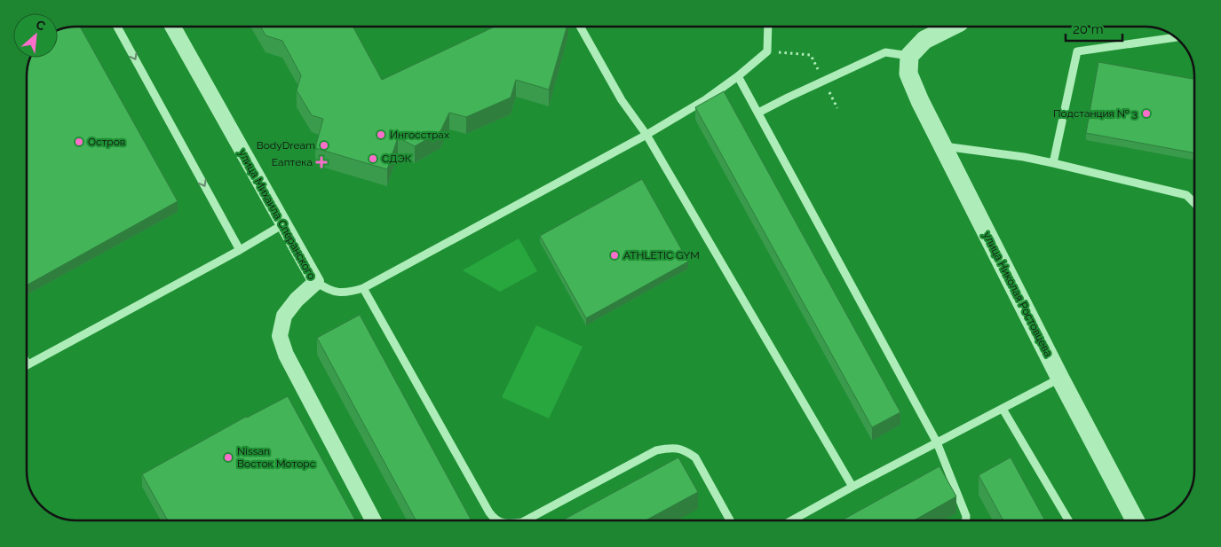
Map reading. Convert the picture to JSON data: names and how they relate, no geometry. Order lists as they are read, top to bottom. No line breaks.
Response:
{"streets":{"street":["улица Михаила Сперанского","улица Николая Ростовцева"]},"places":{"other":["Подстанция № 3","Ингосстрах","Остров","BodyDream","СДЭК","ATHLETIC GYM","Nissan Восток Моторс"],"health":["Еаптека"]},"scale_bar":"20 m","north":"top right"}
